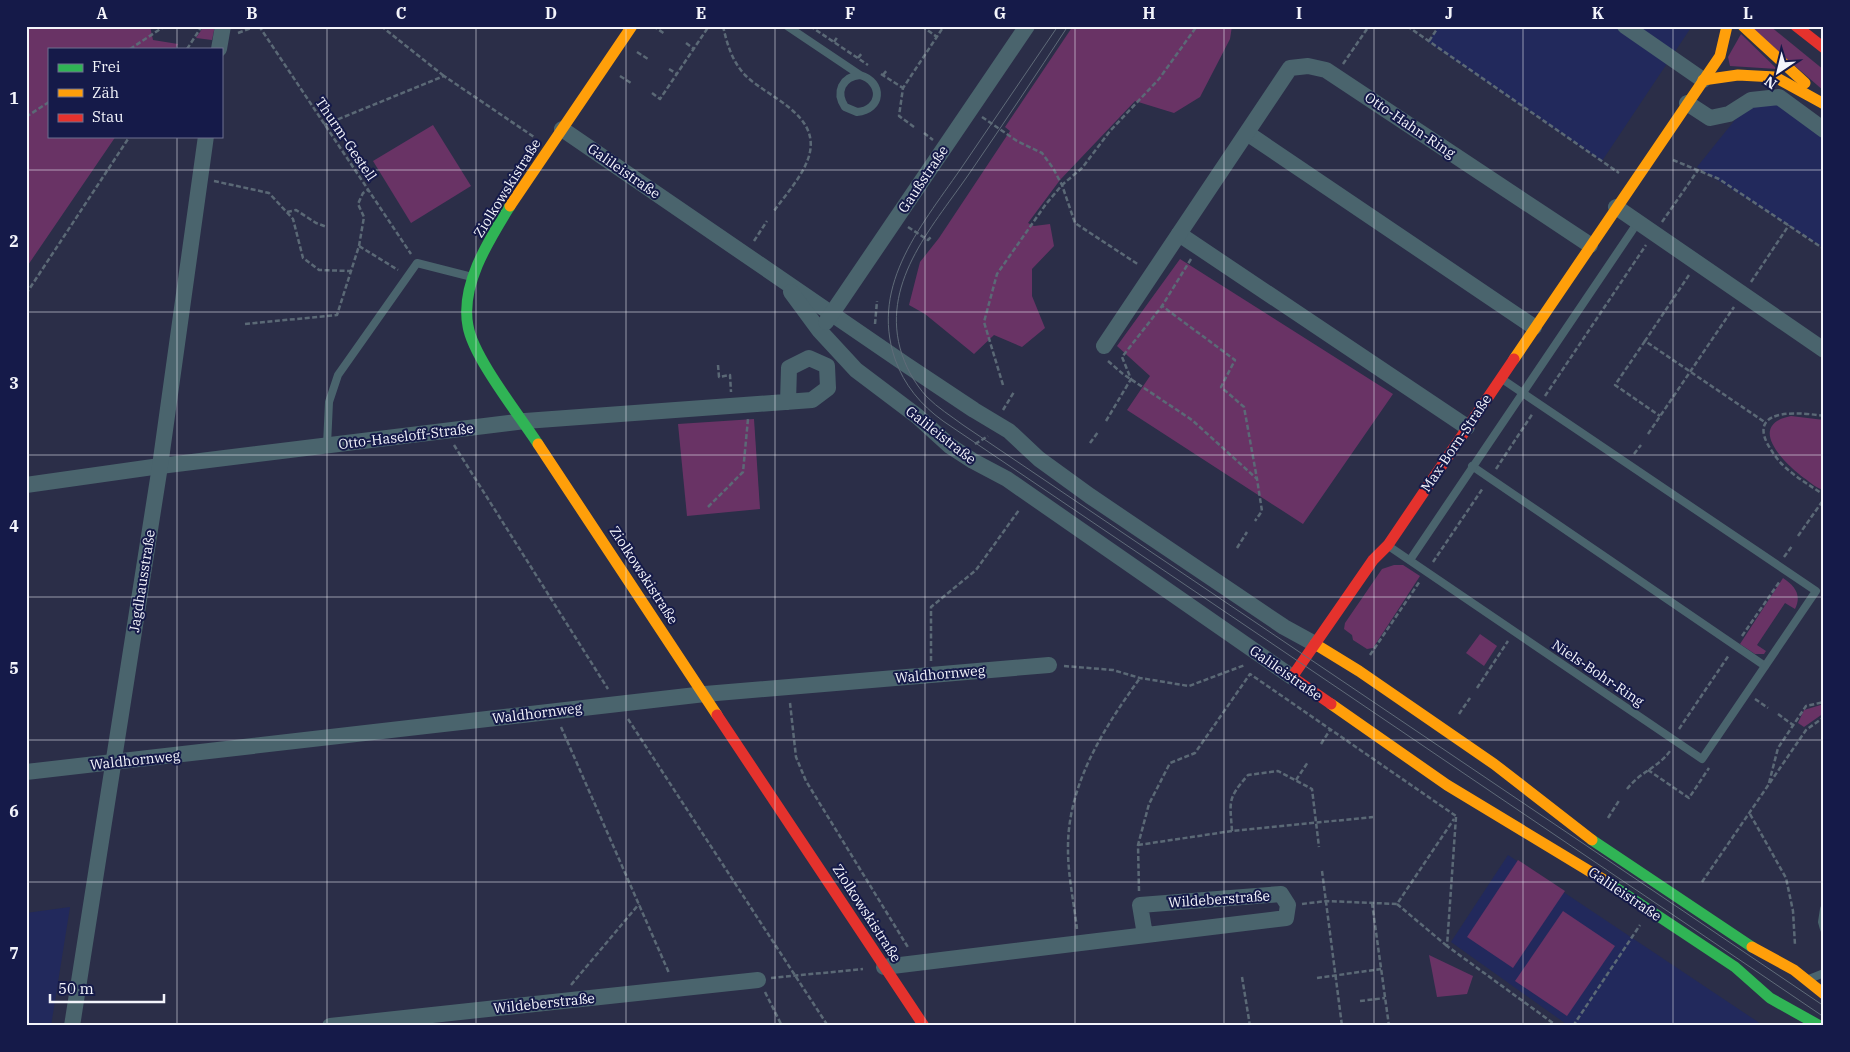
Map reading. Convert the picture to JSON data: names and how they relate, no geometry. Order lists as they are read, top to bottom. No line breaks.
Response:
{"streets":{"main road":["Galileistraße","Ziolkowskistraße","Max-Born-Straße"],"street":["Otto-Hahn-Ring","Gaußstraße","Otto-Haseloff-Straße","Jagdhausstraße","Waldhornweg","Wildeberstraße"],"lane":["Niels-Bohr-Ring"],"path":["Thurm-Gestell"]},"crossings":[["Otto-Hahn-Ring","Max-Born-Straße"],["Galileistraße","Gaußstraße"],["Galileistraße","Ziolkowskistraße"],["Galileistraße","Max-Born-Straße"],["Ziolkowskistraße","Otto-Haseloff-Straße"],["Ziolkowskistraße","Waldhornweg"],["Ziolkowskistraße","Wildeberstraße"],["Otto-Haseloff-Straße","Jagdhausstraße"],["Max-Born-Straße","Niels-Bohr-Ring"],["Jagdhausstraße","Waldhornweg"]],"legend":["Frei","Zäh","Stau"],"scale_bar":"50 m","north":"bottom left","grid":{"columns":["A","B","C","D","E","F","G","H","I","J","K","L"],"rows":["1","2","3","4","5","6","7"]}}
